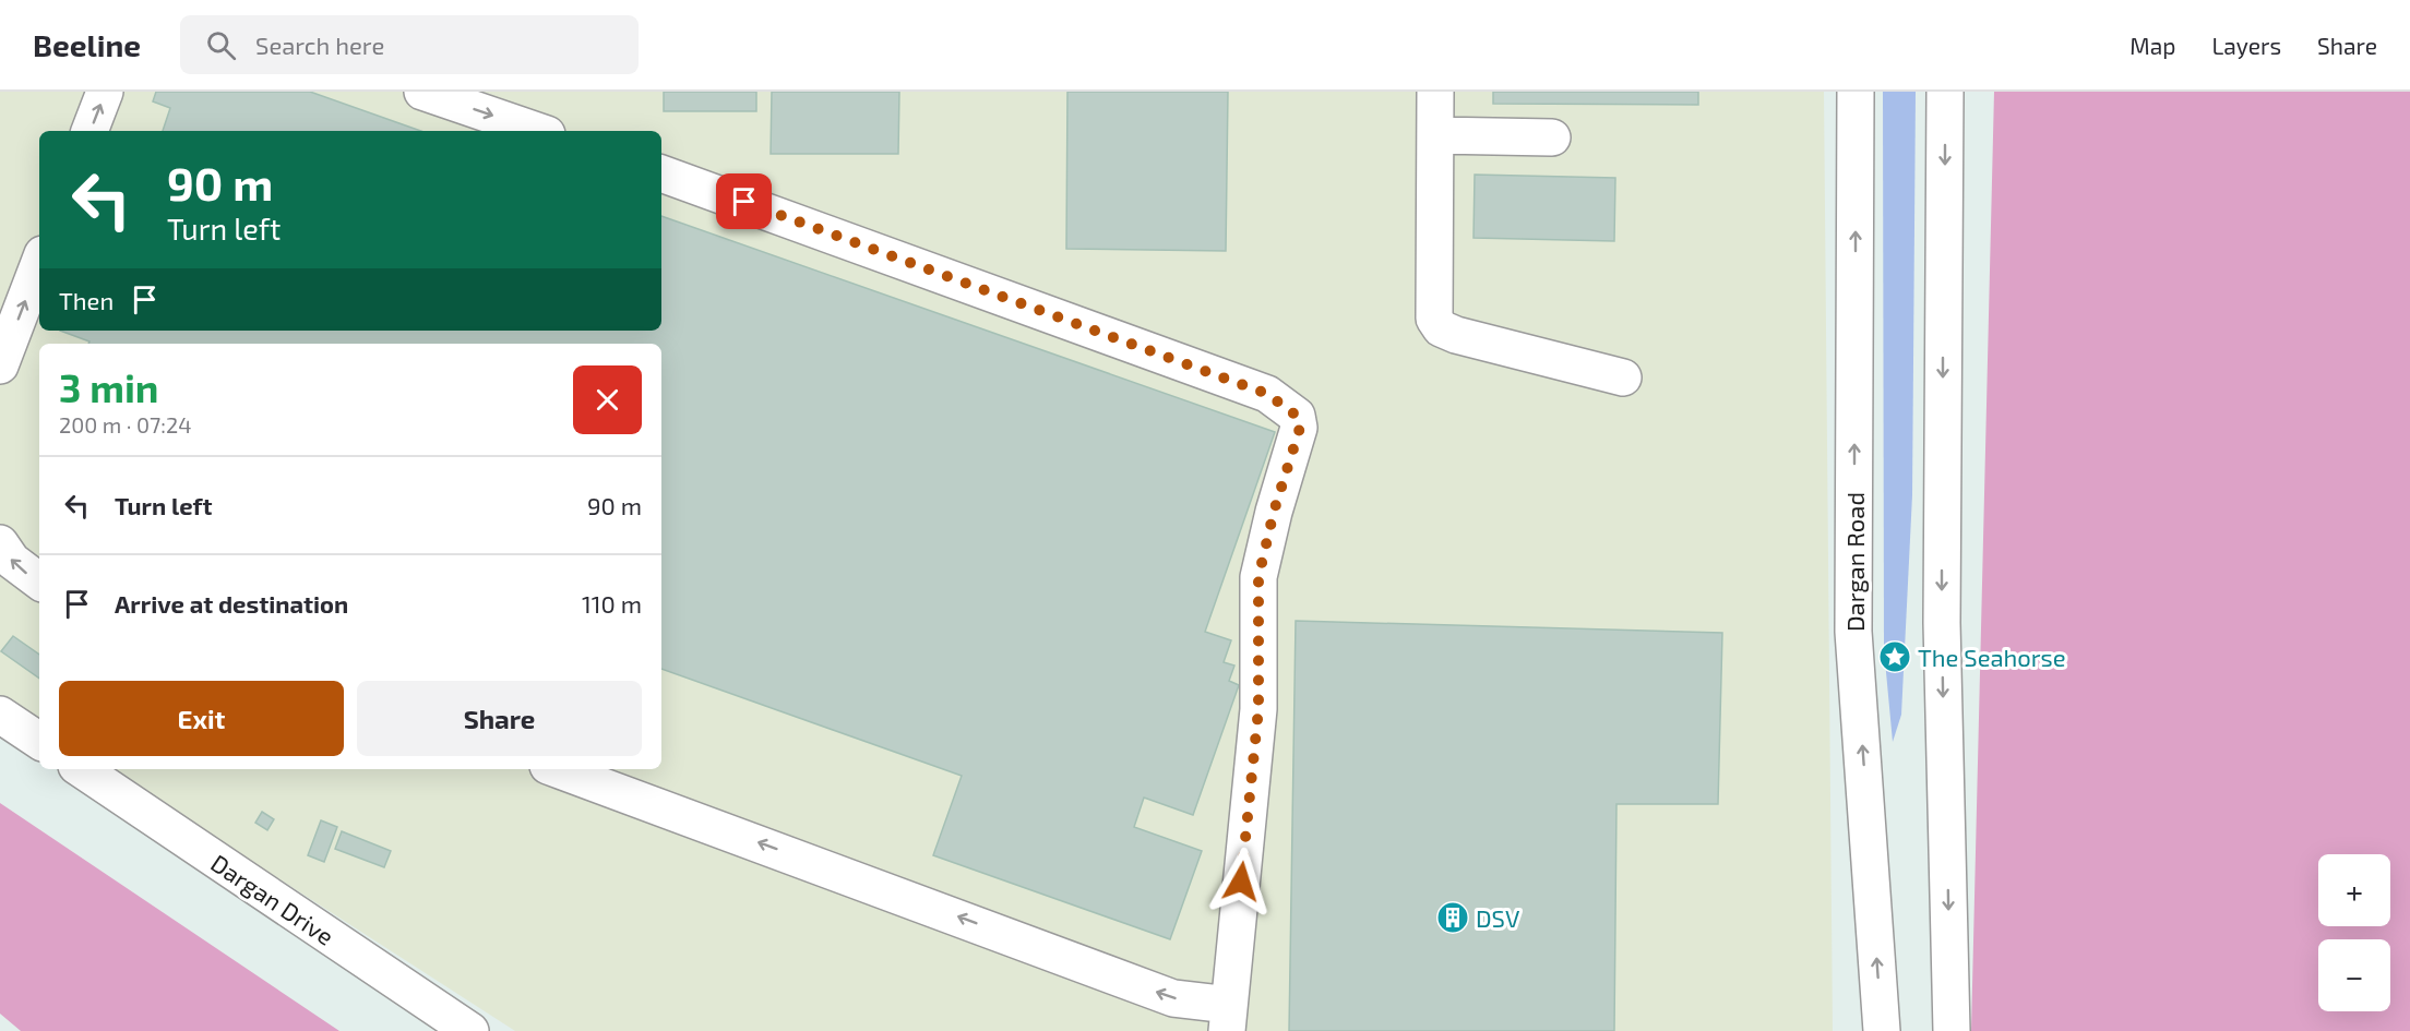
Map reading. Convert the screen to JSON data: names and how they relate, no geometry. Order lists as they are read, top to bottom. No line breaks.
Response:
{"streets":{"street":["Dargan Road","Dargan Drive"]},"places":{"place":["The Seahorse"],"building":["DSV"]},"page":{"header":"Beeline","search":"Search here","nav":["Map","Layers","Share"],"turn":["90 m","Turn left"],"then":"Then","heading":["3 min","200 m · 07:24"],"list":[{"name":"Turn left","value":"90 m"},{"name":"Arrive at destination","value":"110 m"}],"buttons":["Exit","Share"],"map_buttons":["+","−"]}}
